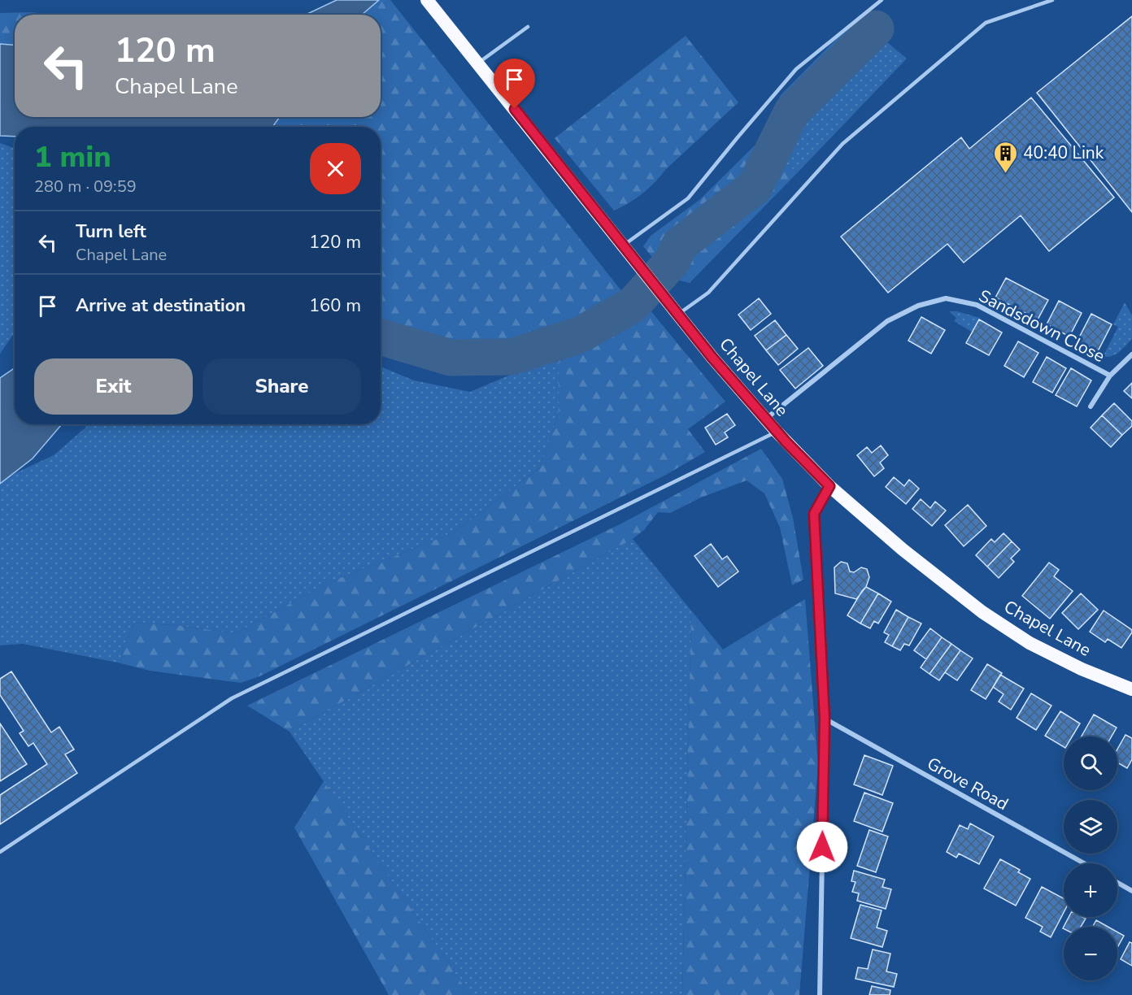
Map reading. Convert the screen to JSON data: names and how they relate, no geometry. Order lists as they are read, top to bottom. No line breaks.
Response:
{"streets":{"highway":["Chapel Lane"],"street":["Sandsdown Close","Grove Road"]},"crossings":[["Sandsdown Close","Chapel Lane"]],"places":{"building":["40:40 Link"]},"page":{"turn":["120 m","Chapel Lane"],"heading":["1 min","280 m · 09:59"],"list":[{"name":"Turn left","note":"Chapel Lane","value":"120 m"},{"name":"Arrive at destination","value":"160 m"}],"buttons":["Exit","Share"],"map_buttons":["+","−"]}}
